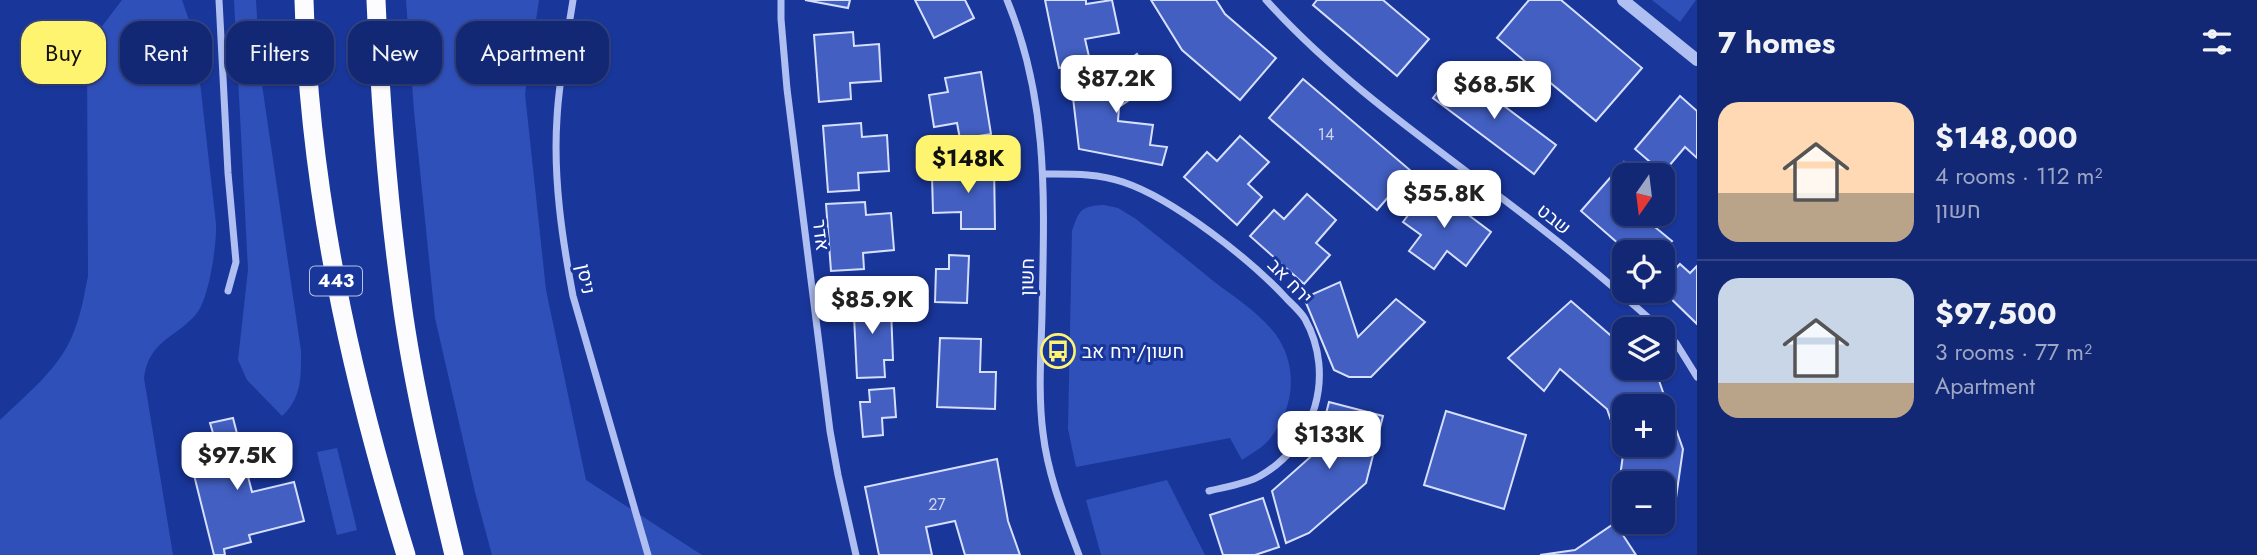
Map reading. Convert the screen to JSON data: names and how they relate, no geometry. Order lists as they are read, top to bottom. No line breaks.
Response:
{"streets":{"highway":["443"],"street":["שבט","אדר","חשון","ניסן","ירח אב"]},"crossings":[["חשון","ירח אב"]],"places":{"bus stop":["חשון/ירח אב"]},"house_numbers":["14","27"],"north":"bottom","page":{"heading":"7 homes","chip":["Buy","Rent","Filters","New","Apartment"],"price":["$87.2K","$68.5K","$148K","$55.8K","$85.9K","$133K","$97.5K"],"list":[{"name":"$148,000","note":"4 rooms · 112 m² · חשון"},{"name":"$97,500","note":"3 rooms · 77 m² · Apartment"}],"map_buttons":["+","−"]}}
